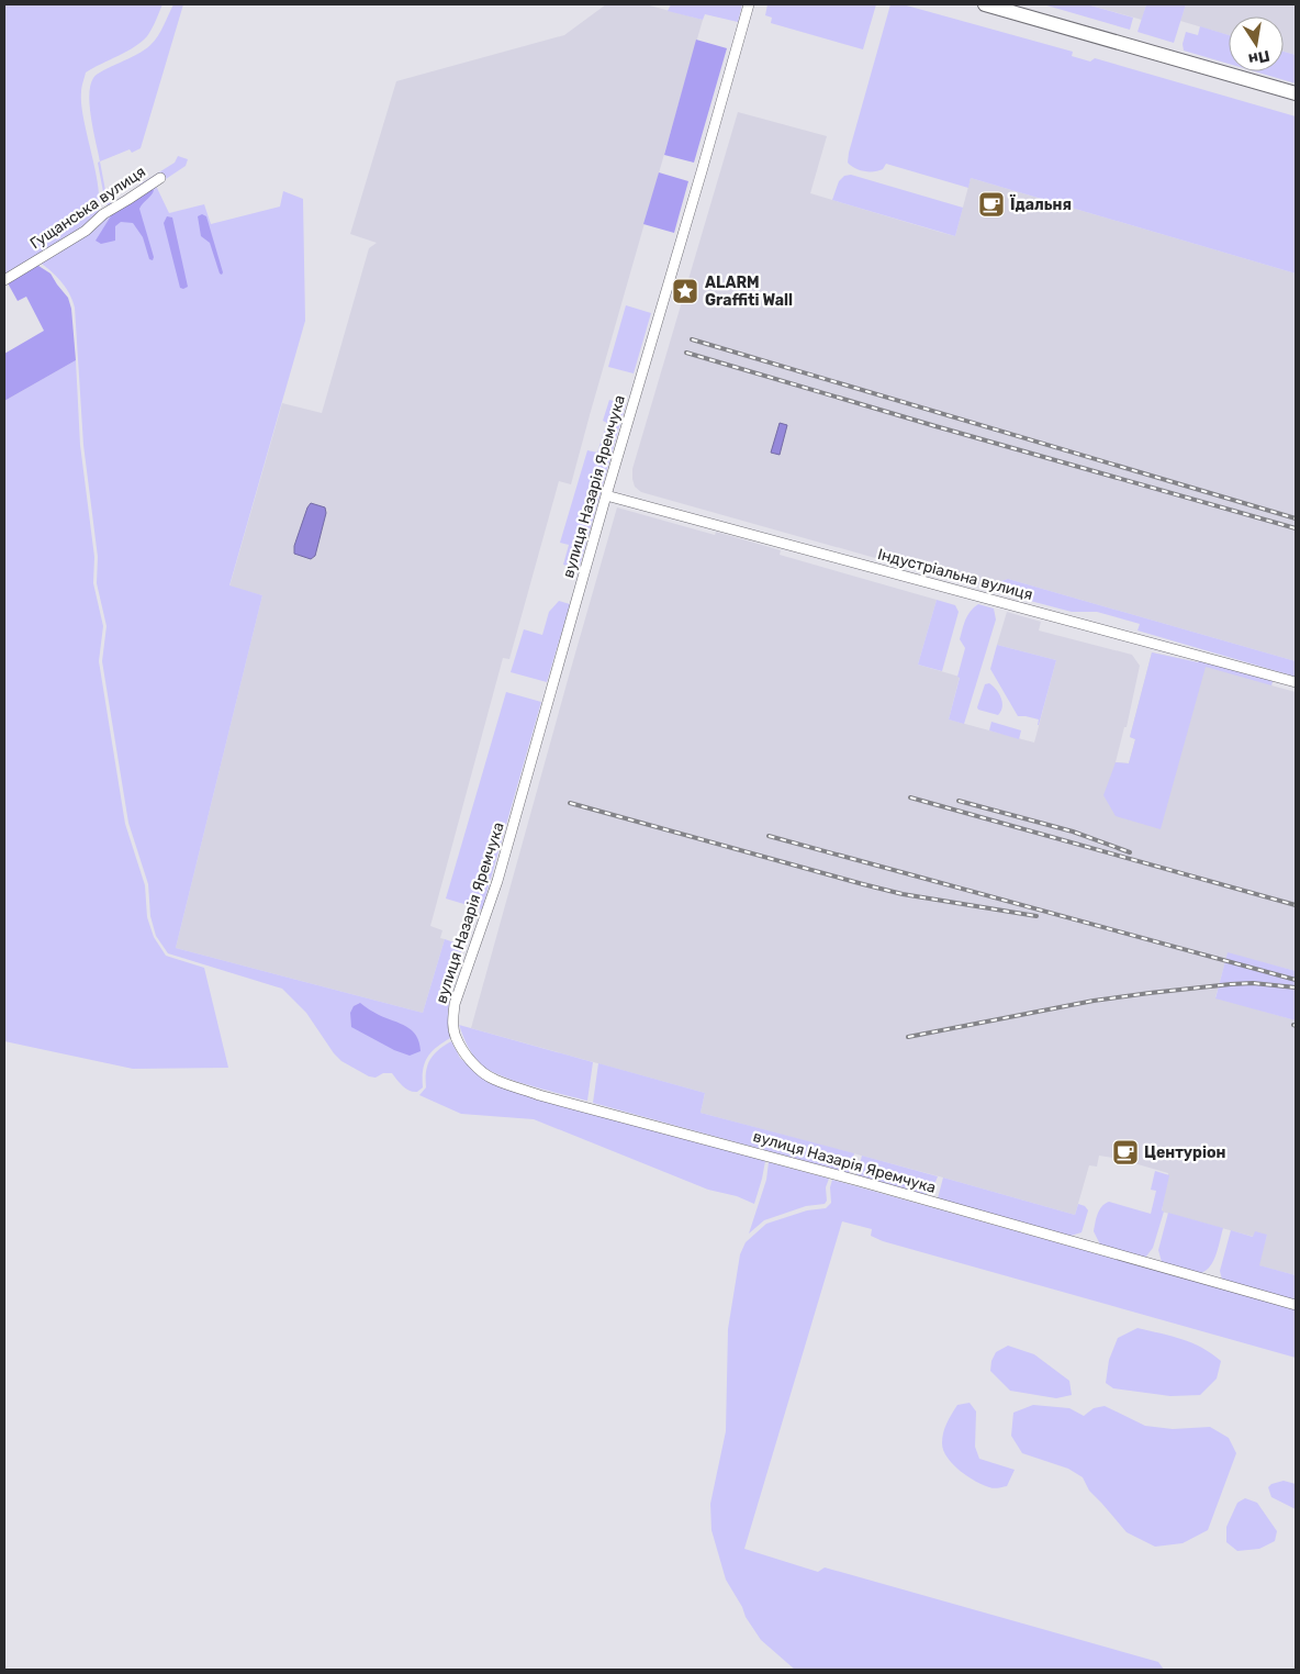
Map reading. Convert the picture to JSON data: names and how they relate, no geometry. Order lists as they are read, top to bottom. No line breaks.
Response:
{"streets":{"street":["Гущанська вулиця","вулиця Назарія Яремчука","Індустріальна вулиця"]},"crossings":[["вулиця Назарія Яремчука","Індустріальна вулиця"]],"places":{"cafe":["Їдальня","Центуріон"],"place":["ALARM Graffiti Wall"]},"north":"bottom"}
